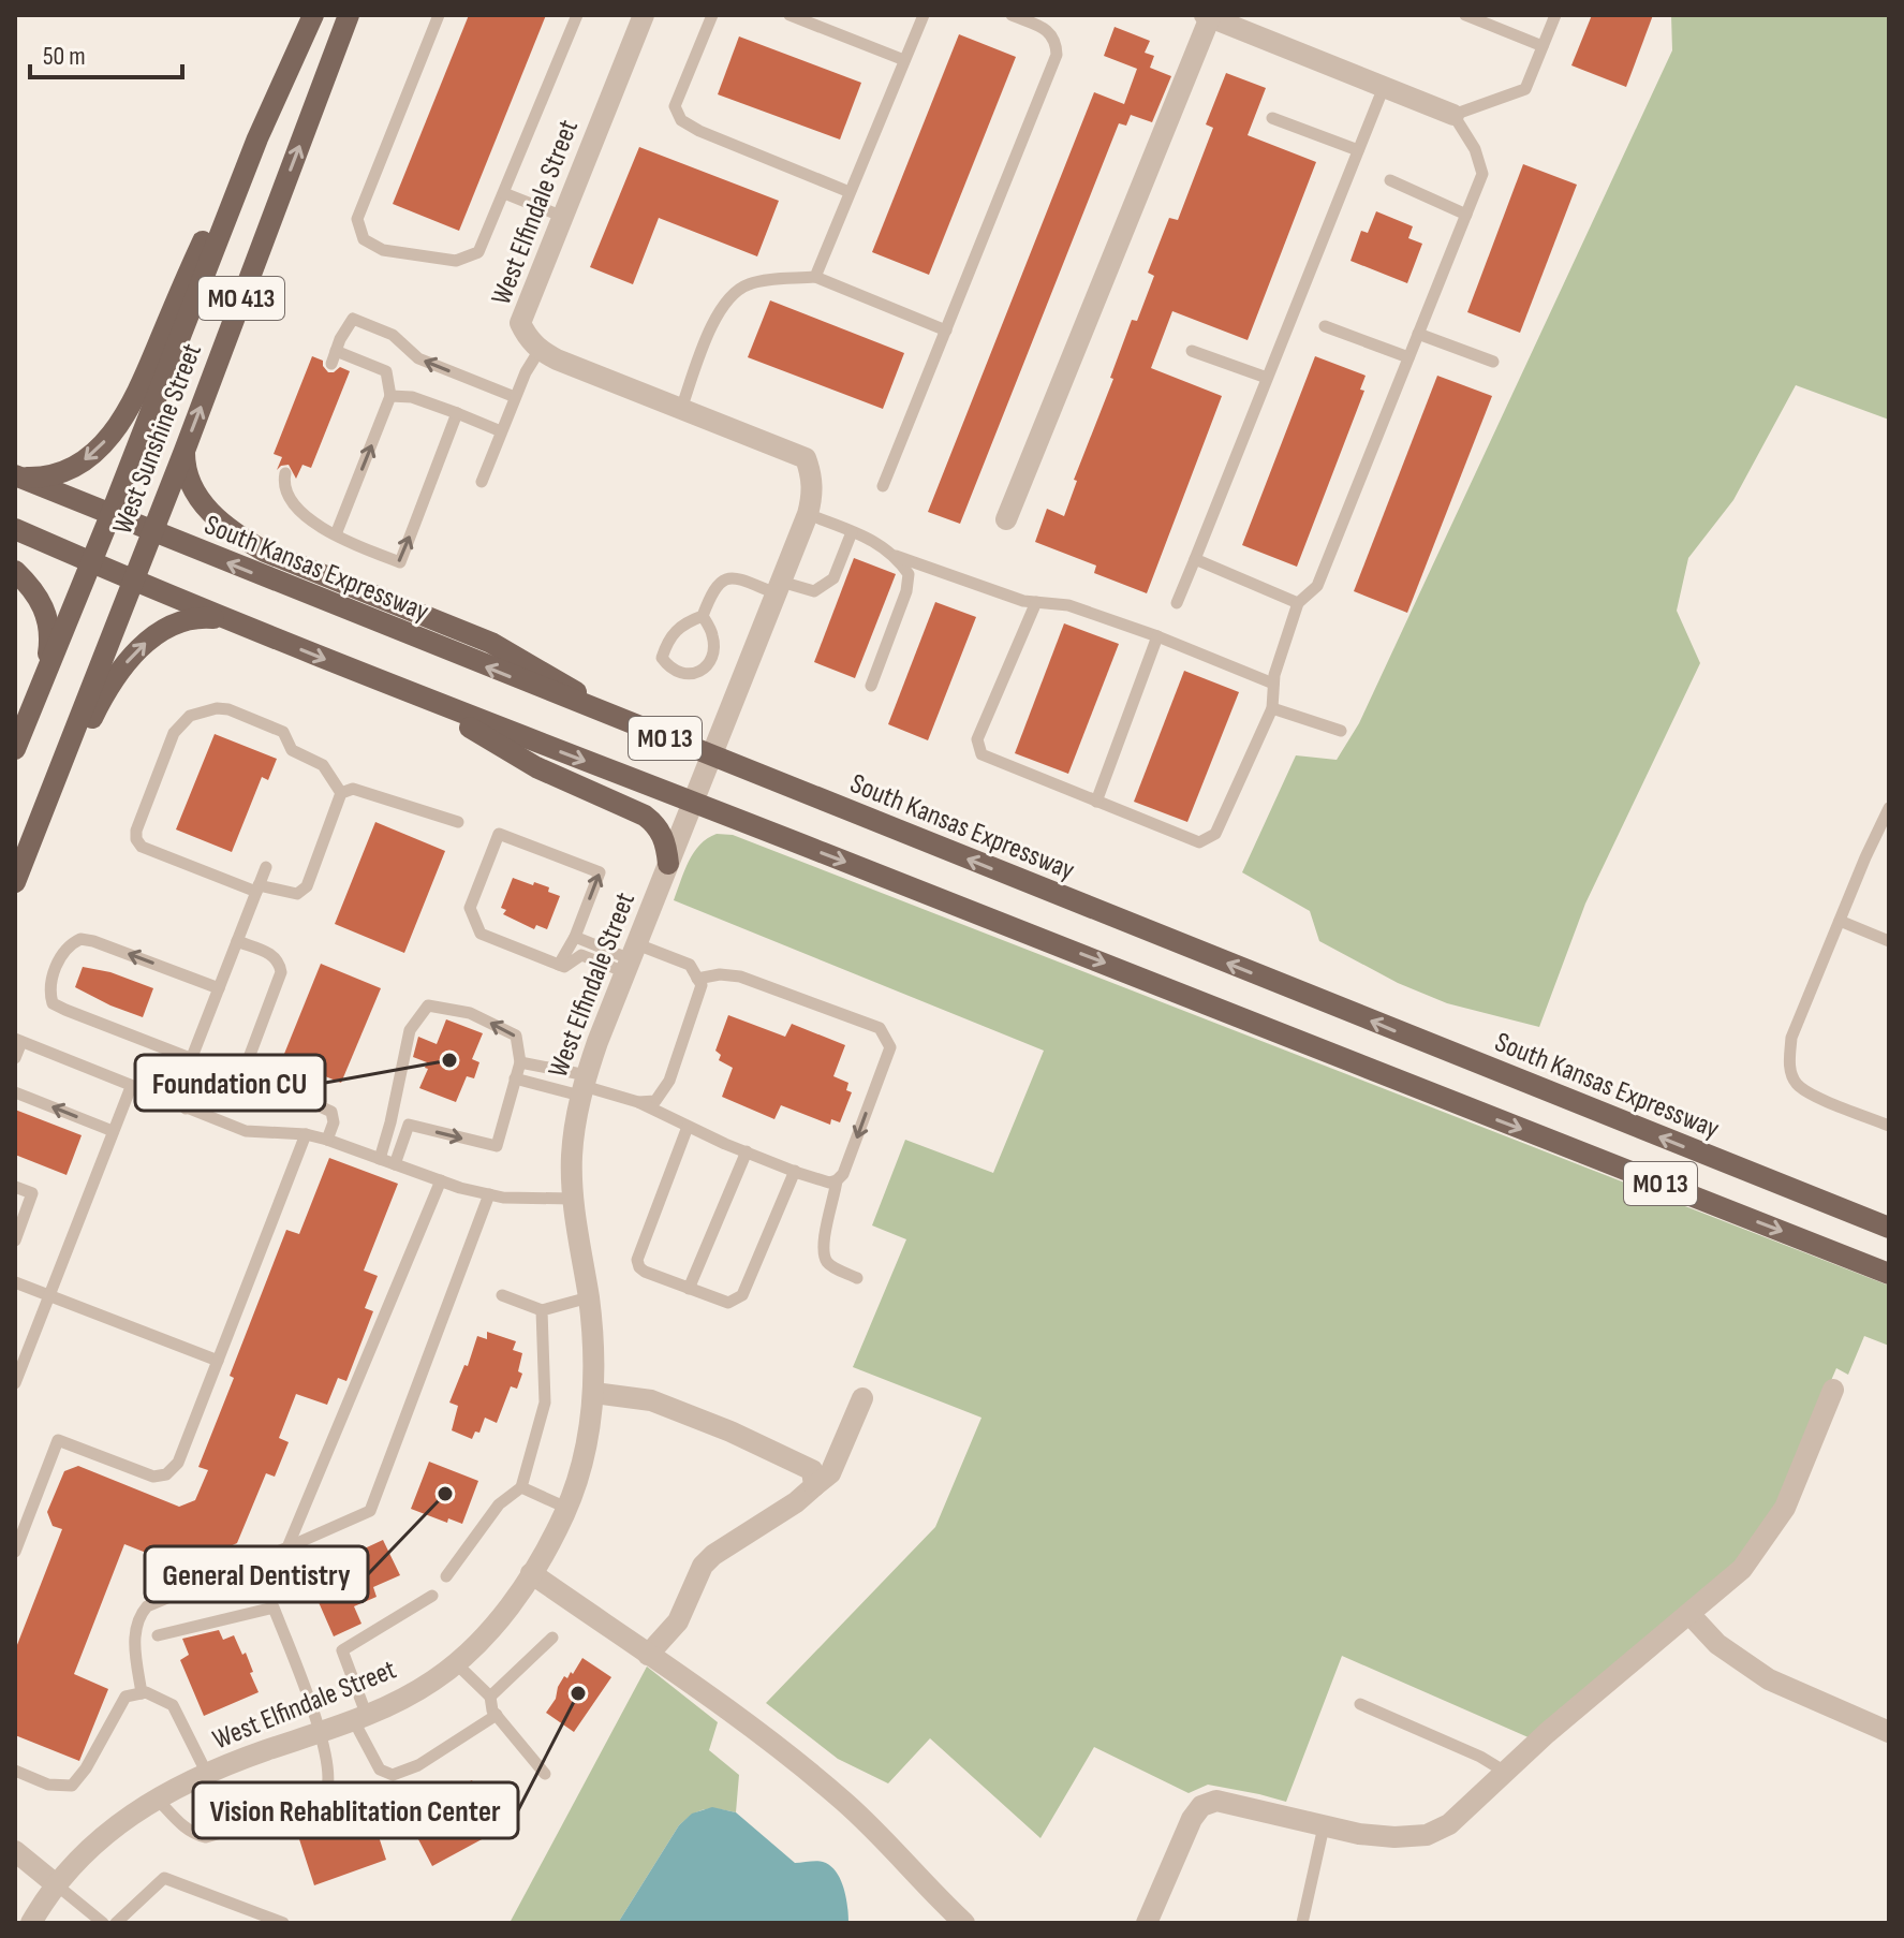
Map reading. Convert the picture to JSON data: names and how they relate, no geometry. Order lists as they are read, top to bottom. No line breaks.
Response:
{"streets":{"main road":["MO 413","West Sunshine Street","South Kansas Expressway","MO 13"],"street":["West Elfindale Street"]},"crossings":[["West Elfindale Street","South Kansas Expressway"],["West Elfindale Street","MO 13"],["West Sunshine Street","South Kansas Expressway"],["West Sunshine Street","MO 13"]],"places":["Foundation CU","General Dentistry","Vision Rehablitation Center"],"scale_bar":"50 m"}
